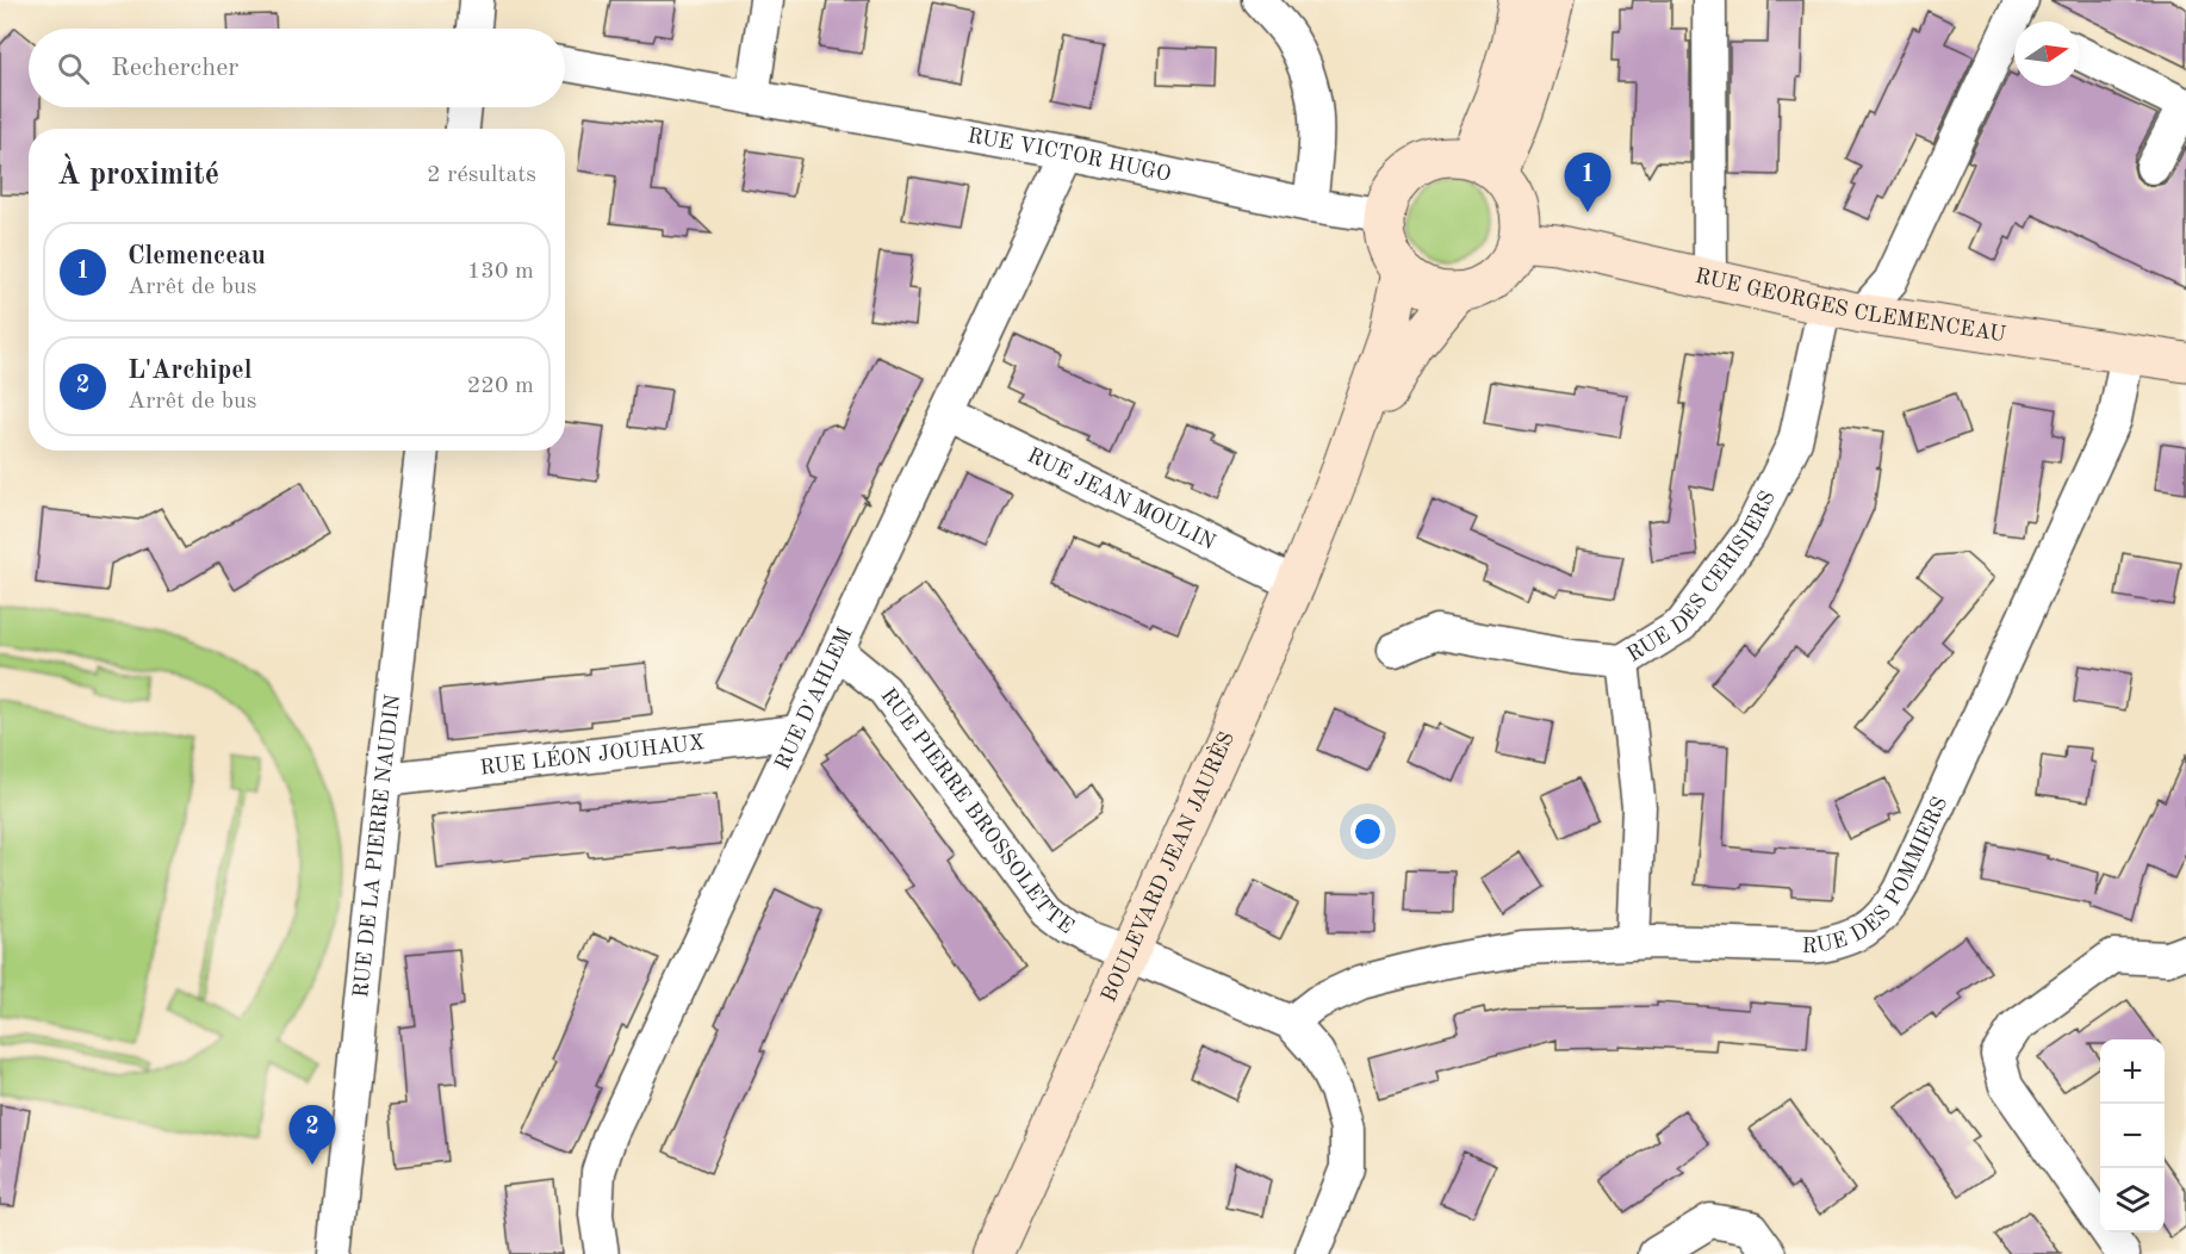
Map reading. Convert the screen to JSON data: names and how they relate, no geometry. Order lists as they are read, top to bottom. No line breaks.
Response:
{"streets":{"street":["RUE VICTOR HUGO","RUE GEORGES CLEMENCEAU","RUE JEAN MOULIN","RUE DES CERISIERS","RUE D'AHLEM","RUE LÉON JOUHAUX","RUE PIERRE BROSSOLETTE","RUE DE LA PIERRE NAUDIN","BOULEVARD JEAN JAURÈS","RUE DES POMMIERS"]},"crossings":[["RUE VICTOR HUGO","RUE GEORGES CLEMENCEAU"],["RUE VICTOR HUGO","RUE D'AHLEM"],["RUE VICTOR HUGO","BOULEVARD JEAN JAURÈS"],["RUE GEORGES CLEMENCEAU","RUE DES CERISIERS"],["RUE GEORGES CLEMENCEAU","BOULEVARD JEAN JAURÈS"],["RUE GEORGES CLEMENCEAU","RUE DES POMMIERS"],["RUE JEAN MOULIN","RUE D'AHLEM"],["RUE JEAN MOULIN","BOULEVARD JEAN JAURÈS"],["RUE D'AHLEM","RUE LÉON JOUHAUX"],["RUE D'AHLEM","RUE PIERRE BROSSOLETTE"],["RUE LÉON JOUHAUX","RUE DE LA PIERRE NAUDIN"],["RUE PIERRE BROSSOLETTE","BOULEVARD JEAN JAURÈS"],["RUE PIERRE BROSSOLETTE","RUE DES POMMIERS"]],"north":"right","page":{"search":"Rechercher","heading":["À proximité","2 résultats"],"pins":["1","2"],"list":[{"mark":"1","name":"Clemenceau","note":"Arrêt de bus","value":"130 m"},{"mark":"2","name":"L'Archipel","note":"Arrêt de bus","value":"220 m"}],"map_buttons":["+","−"]}}
